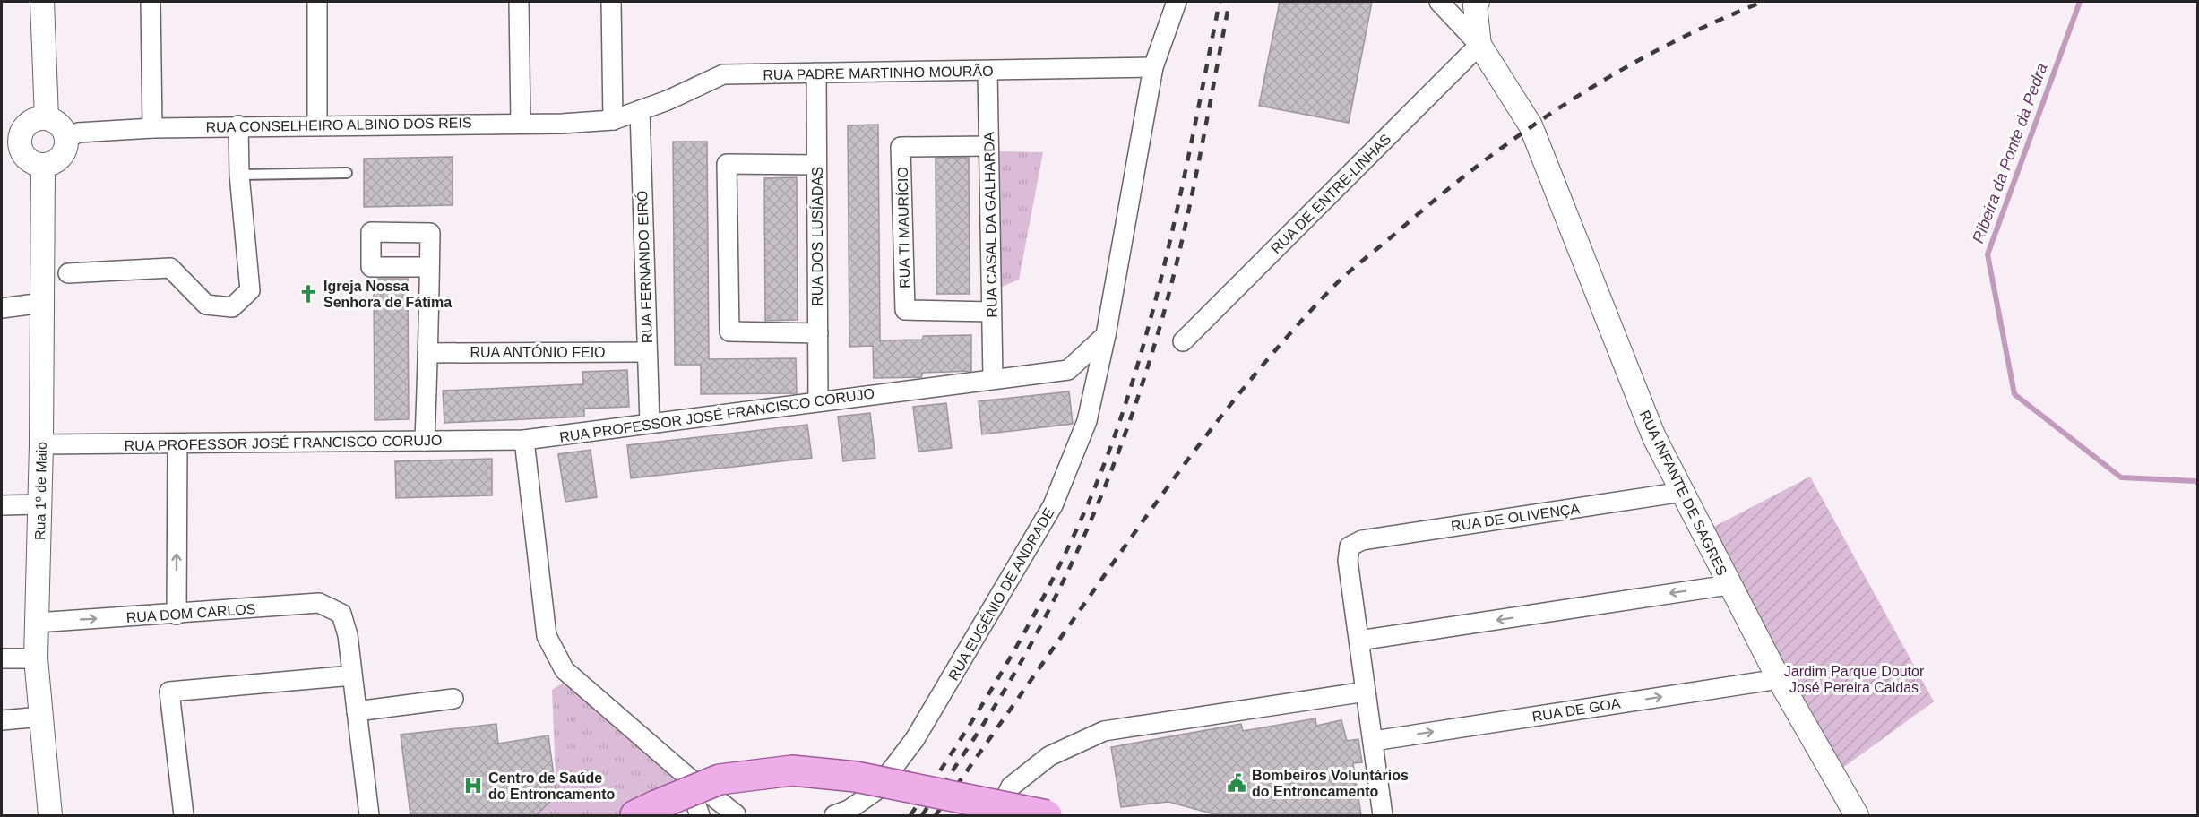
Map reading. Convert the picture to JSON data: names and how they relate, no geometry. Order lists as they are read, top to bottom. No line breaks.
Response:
{"streets":{"street":["RUA PADRE MARTINHO MOURÃO","RUA CONSELHEIRO ALBINO DOS REIS","RUA DE ENTRE-LINHAS","RUA CASAL DA GALHARDA","RUA TI MAURÍCIO","RUA DOS LUSÍADAS","RUA FERNANDO EIRÓ","RUA ANTÓNIO FEIO","RUA PROFESSOR JOSÉ FRANCISCO CORUJO","Rua 1º de Maio","RUA INFANTE DE SAGRES","RUA DE OLIVENÇA","RUA EUGÉNIO DE ANDRADE","RUA DOM CARLOS","RUA DE GOA"]},"crossings":[["RUA PADRE MARTINHO MOURÃO","RUA CONSELHEIRO ALBINO DOS REIS"],["RUA PADRE MARTINHO MOURÃO","RUA CASAL DA GALHARDA"],["RUA PADRE MARTINHO MOURÃO","RUA DOS LUSÍADAS"],["RUA PADRE MARTINHO MOURÃO","RUA FERNANDO EIRÓ"],["RUA CONSELHEIRO ALBINO DOS REIS","Rua 1º de Maio"],["RUA DE ENTRE-LINHAS","RUA INFANTE DE SAGRES"],["RUA CASAL DA GALHARDA","RUA TI MAURÍCIO"],["RUA CASAL DA GALHARDA","RUA PROFESSOR JOSÉ FRANCISCO CORUJO"],["RUA DOS LUSÍADAS","RUA PROFESSOR JOSÉ FRANCISCO CORUJO"],["RUA FERNANDO EIRÓ","RUA ANTÓNIO FEIO"],["RUA FERNANDO EIRÓ","RUA PROFESSOR JOSÉ FRANCISCO CORUJO"],["RUA PROFESSOR JOSÉ FRANCISCO CORUJO","Rua 1º de Maio"],["RUA PROFESSOR JOSÉ FRANCISCO CORUJO","RUA EUGÉNIO DE ANDRADE"],["Rua 1º de Maio","RUA DOM CARLOS"],["RUA INFANTE DE SAGRES","RUA DE OLIVENÇA"],["RUA INFANTE DE SAGRES","RUA DE GOA"]],"one_way":["RUA DOM CARLOS"],"water":["Ribeira da Ponte da Pedra"],"parks":["Jardim Parque Doutor José Pereira Caldas"],"places":{"church":["Igreja Nossa Senhora de Fátima"],"public building":["Bombeiros Voluntários do Entroncamento"],"hospital":["Centro de Saúde do Entroncamento"]}}
